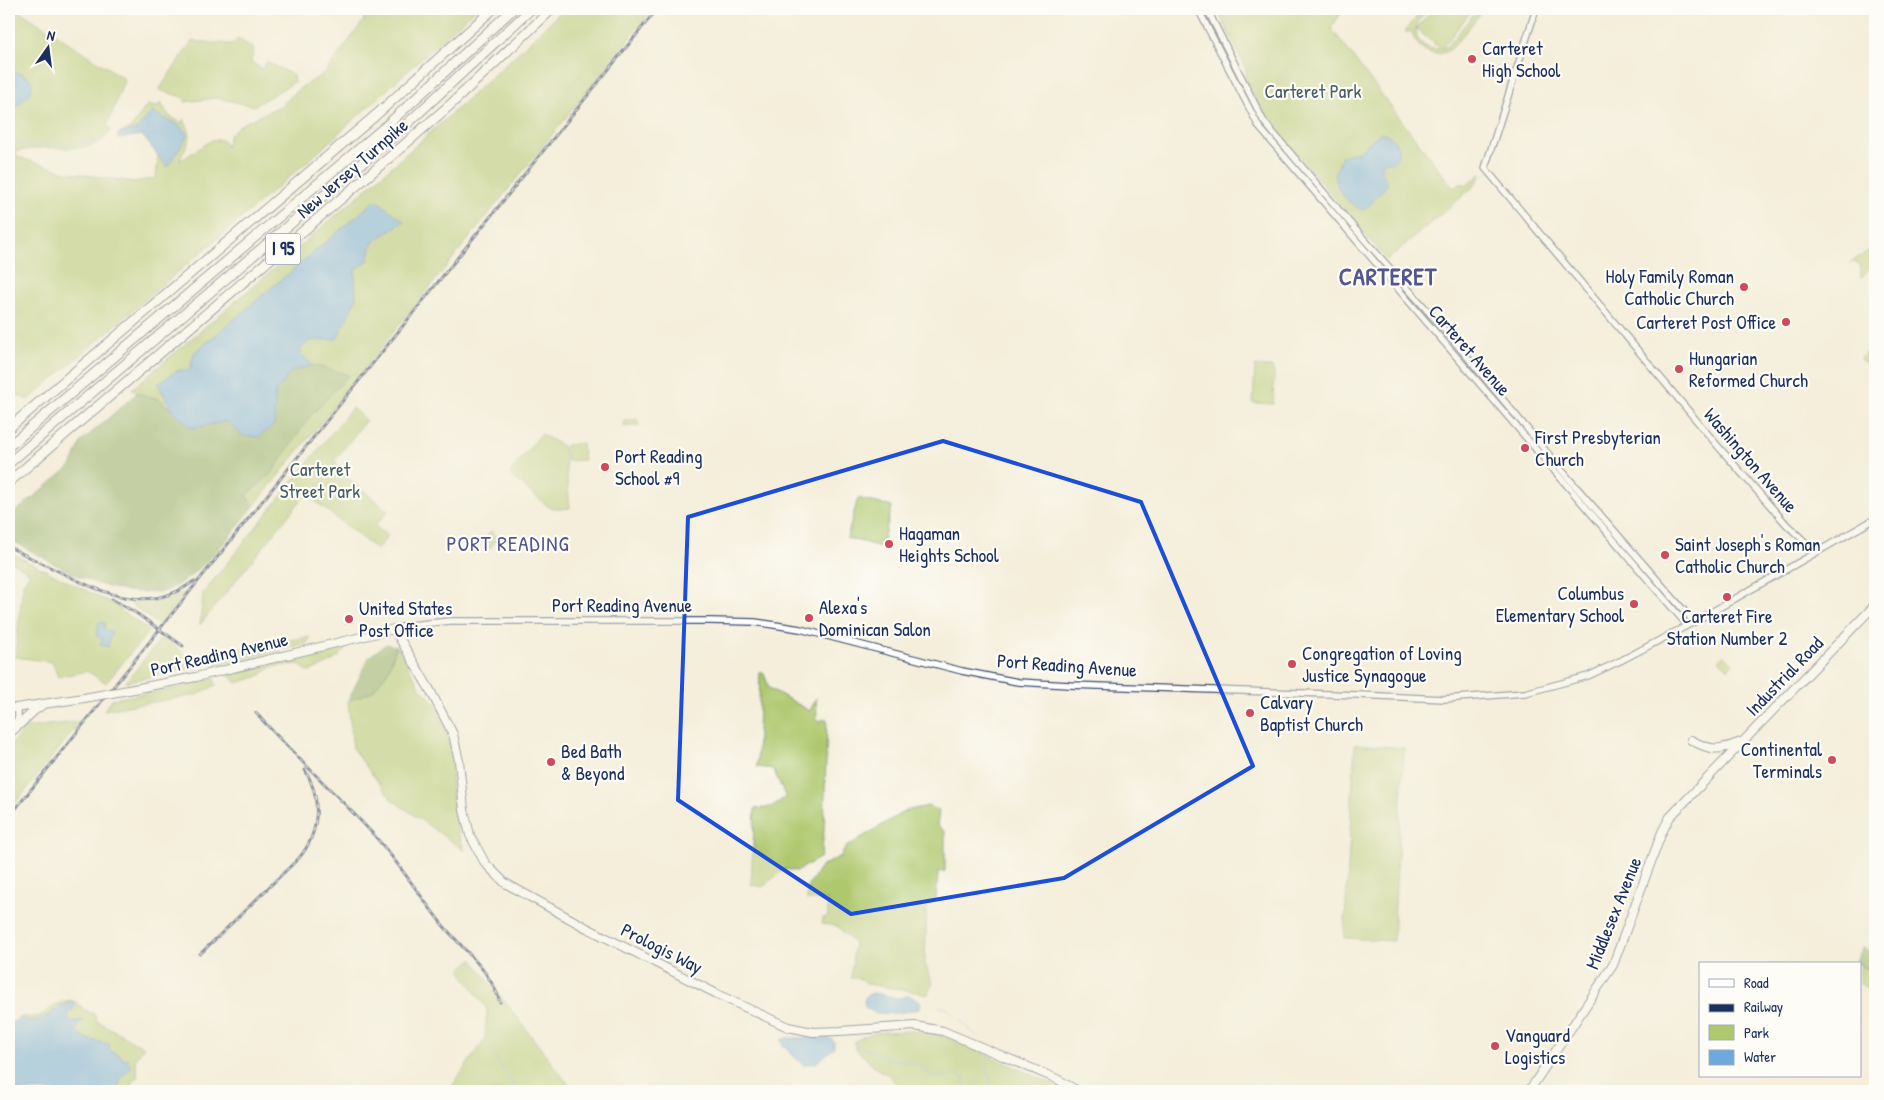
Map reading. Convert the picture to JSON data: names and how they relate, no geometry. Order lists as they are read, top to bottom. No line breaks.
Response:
{"streets":{"highway":["New Jersey Turnpike","I 95"],"main road":["Port Reading Avenue","Industrial Road","Middlesex Avenue","Prologis Way"],"street":["Carteret Avenue","Washington Avenue"]},"crossings":[["Carteret Avenue","Port Reading Avenue"],["Washington Avenue","Port Reading Avenue"],["Port Reading Avenue","Prologis Way"],["Industrial Road","Middlesex Avenue"]],"districts":["CARTERET","PORT READING"],"parks":["Carteret Park","Carteret Street Park"],"places":["Carteret High School","Holy Family Roman Catholic Church","Carteret Post Office","Hungarian Reformed Church","First Presbyterian Church","Port Reading School #9","Hagaman Heights School","Saint Joseph's Roman Catholic Church","Carteret Fire Station Number 2","Columbus Elementary School","Alexa's Dominican Salon","United States Post Office","Congregation of Loving Justice Synagogue","Calvary Baptist Church","Continental Terminals","Bed Bath & Beyond","Vanguard Logistics"],"legend":["Road","Railway","Park","Water"],"north":"top"}
